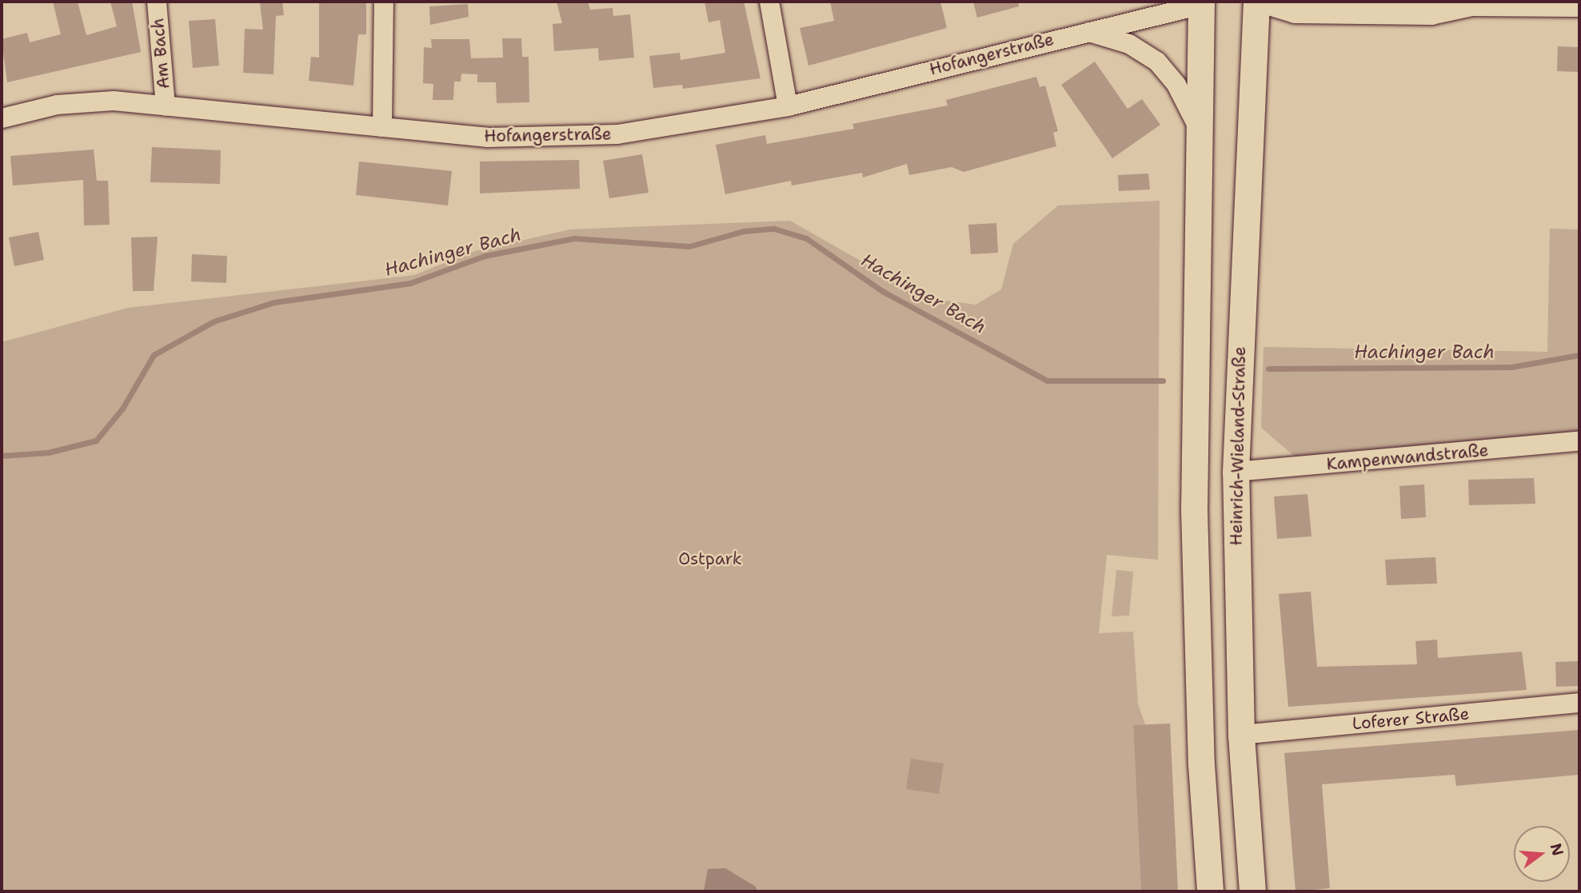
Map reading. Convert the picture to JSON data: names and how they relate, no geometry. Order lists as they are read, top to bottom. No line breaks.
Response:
{"streets":{"main road":["Heinrich-Wieland-Straße"],"street":["Am Bach","Hofangerstraße","Kampenwandstraße","Loferer Straße"]},"crossings":[["Am Bach","Hofangerstraße"],["Heinrich-Wieland-Straße","Kampenwandstraße"],["Heinrich-Wieland-Straße","Loferer Straße"]],"water":["Hachinger Bach"],"parks":["Ostpark"],"north":"right"}
